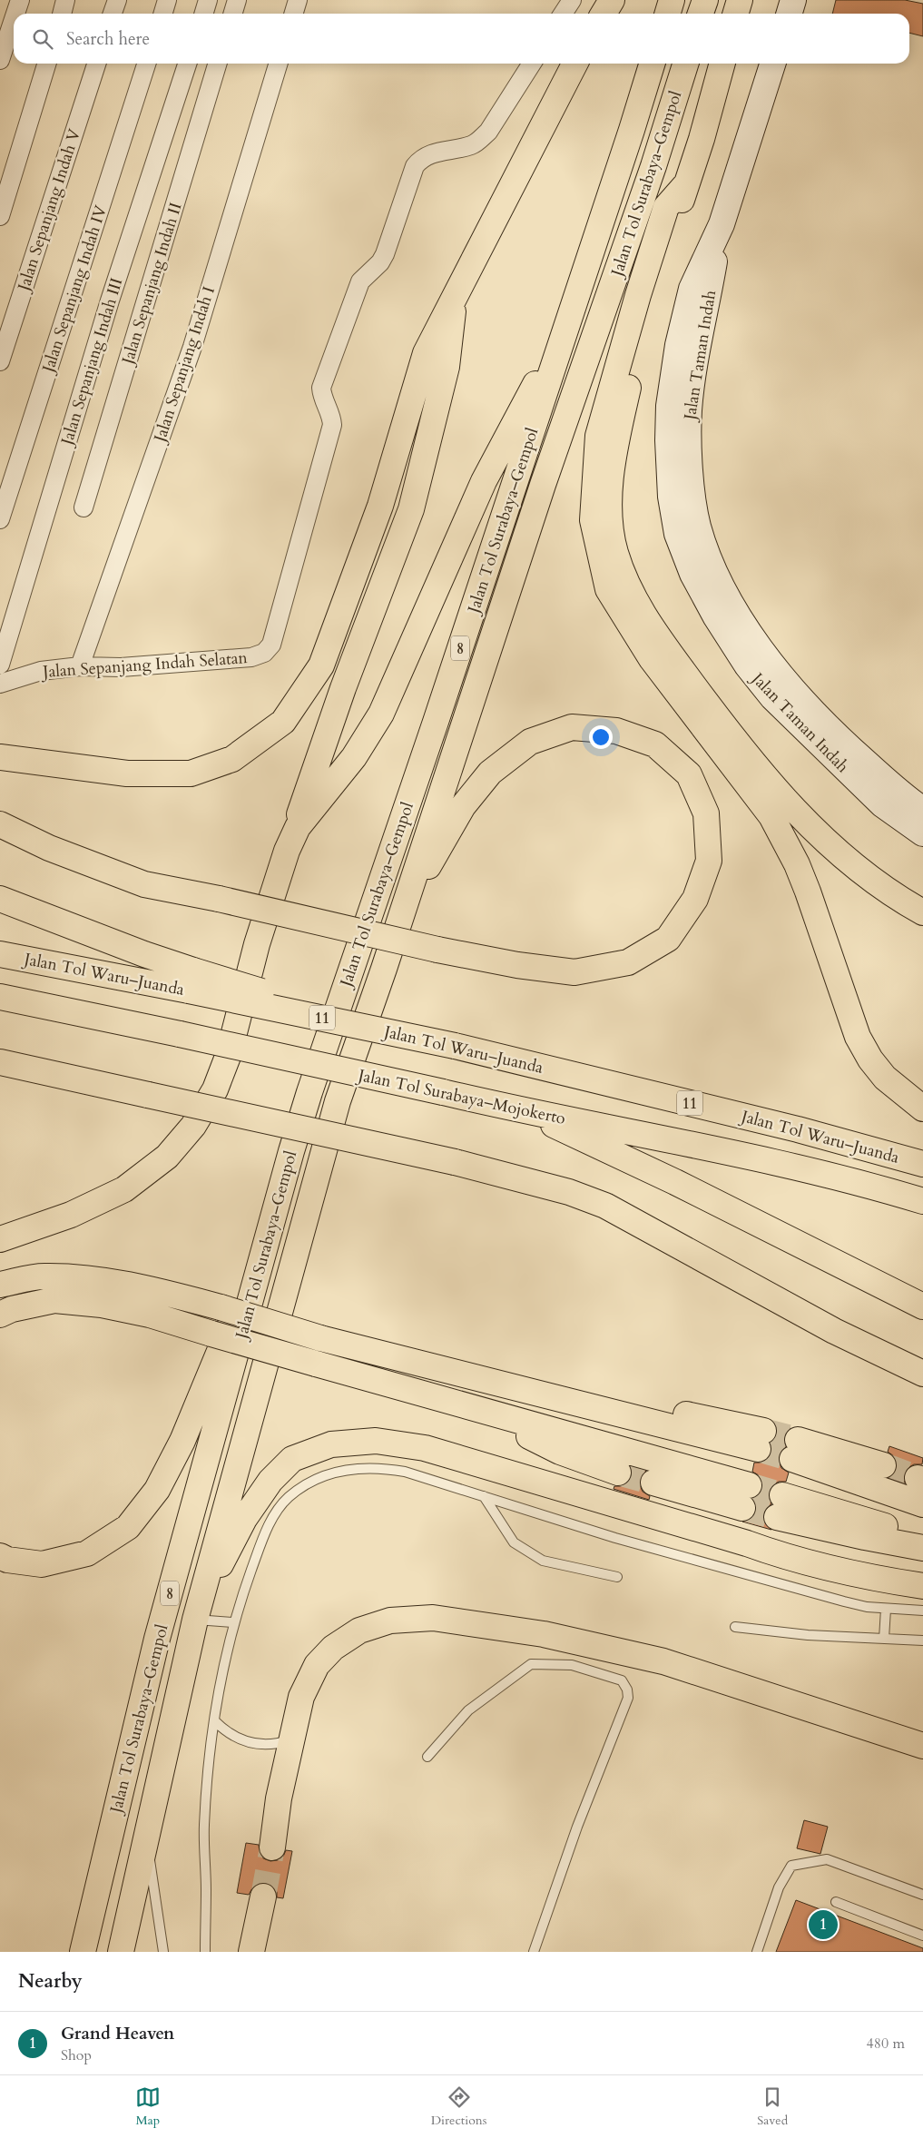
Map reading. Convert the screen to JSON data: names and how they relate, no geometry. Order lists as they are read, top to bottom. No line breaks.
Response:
{"streets":{"highway":["Jalan Tol Surabaya–Gempol","8","Jalan Tol Waru–Juanda","11","Jalan Tol Surabaya–Mojokerto"],"street":["Jalan Sepanjang Indah V","Jalan Sepanjang Indah II","Jalan Sepanjang Indah IV","Jalan Taman Indah","Jalan Sepanjang Indah III","Jalan Sepanjang Indah I","Jalan Sepanjang Indah Selatan"]},"crossings":[["Jalan Sepanjang Indah I","Jalan Sepanjang Indah Selatan"]],"page":{"search":"Search here","pins":"1","heading":"Nearby","list":[{"mark":"1","name":"Grand Heaven","note":"Shop","value":"480 m"}],"nav":["Map","Directions","Saved"]}}
